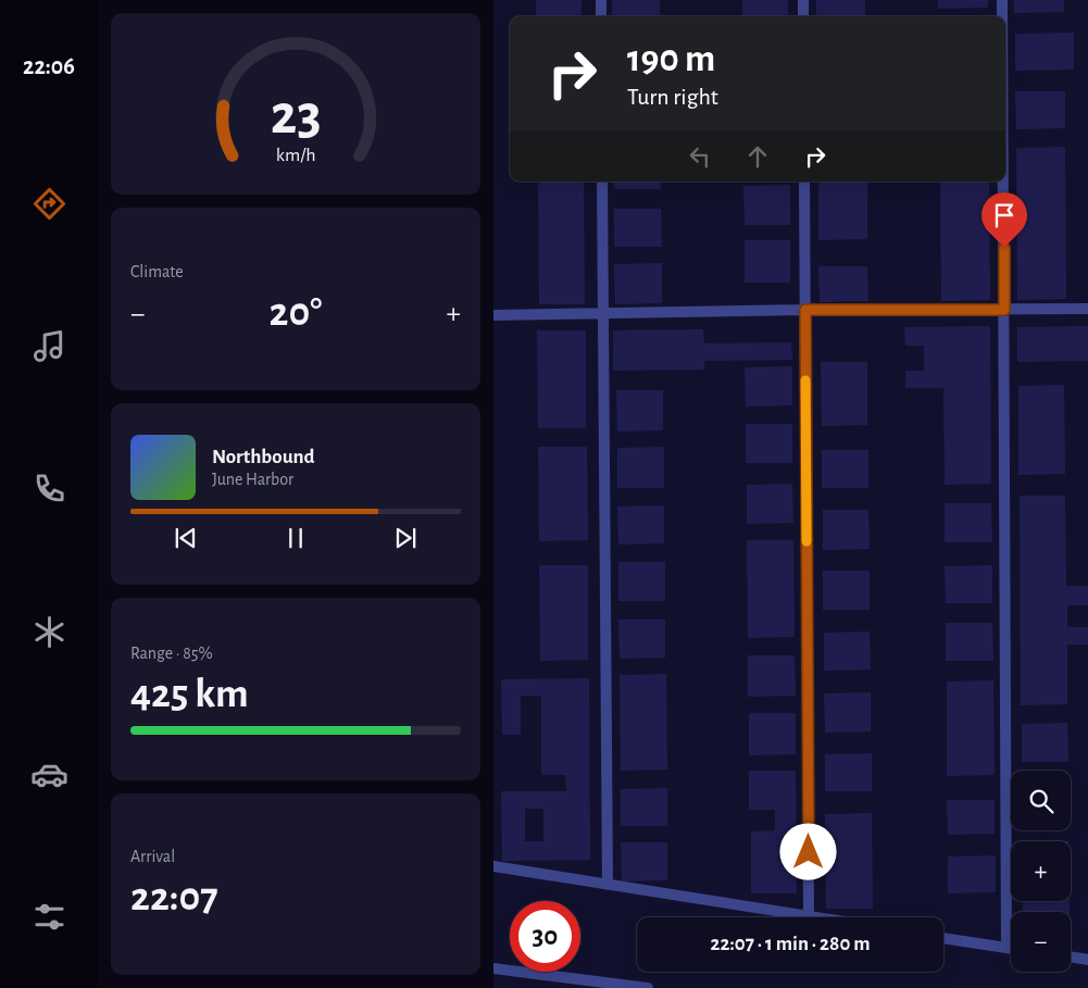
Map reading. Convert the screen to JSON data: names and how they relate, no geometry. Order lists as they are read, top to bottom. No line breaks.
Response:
{"page":{"tabs":"22:06","turn":["190 m","Turn right"],"tile":["Climate",["Range · 85%","425 km"],["Arrival","22:07"]],"heat":["−","20°","+"],"song":["Northbound","June Harbor"],"map_buttons":["+","−"],"limit":"30","trip":"22:07 · 1 min · 280 m","gauge":["23","km/h"]}}
